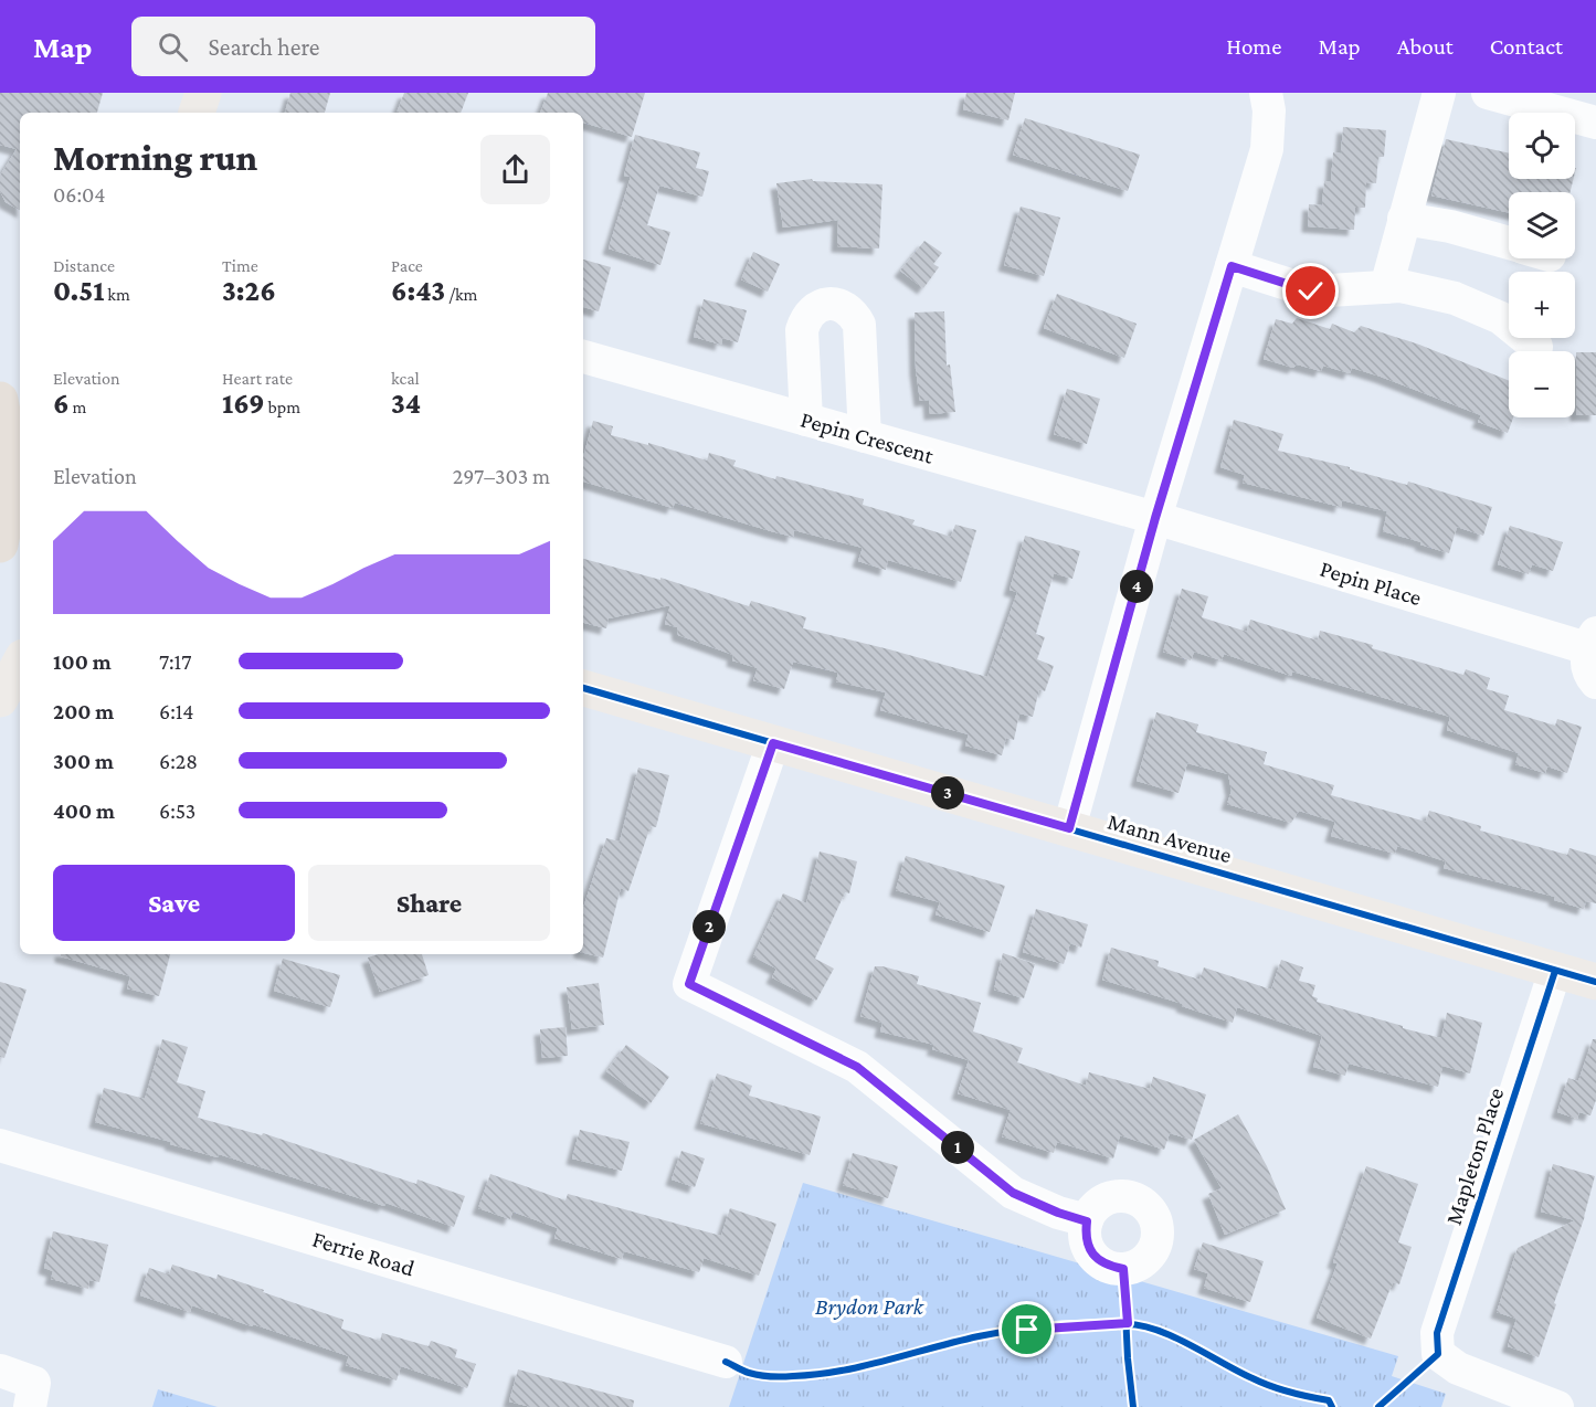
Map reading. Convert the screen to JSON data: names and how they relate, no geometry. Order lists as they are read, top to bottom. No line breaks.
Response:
{"streets":{"main road":["Mann Avenue"],"street":["Pepin Crescent","Pepin Place","Mapleton Place","Ferrie Road"]},"crossings":[["Pepin Crescent","Pepin Place"],["Mann Avenue","Mapleton Place"]],"parks":["Brydon Park"],"page":{"header":"Map","search":"Search here","nav":["Home","Map","About","Contact"],"map_buttons":["+","−"],"heading":["Morning run","06:04"],"stats":[["Distance","0.51 km"],["Time","3:26"],["Pace","6:43 /km"],["Elevation","6 m"],["Heart rate","169 bpm"],["kcal","34"]],"chart":["Elevation","297–303 m"],"pins":["4","3","2","1"],"list":[{"name":"100 m","note":"7:17"},{"name":"200 m","note":"6:14"},{"name":"300 m","note":"6:28"},{"name":"400 m","note":"6:53"}],"buttons":["Save","Share"]}}
